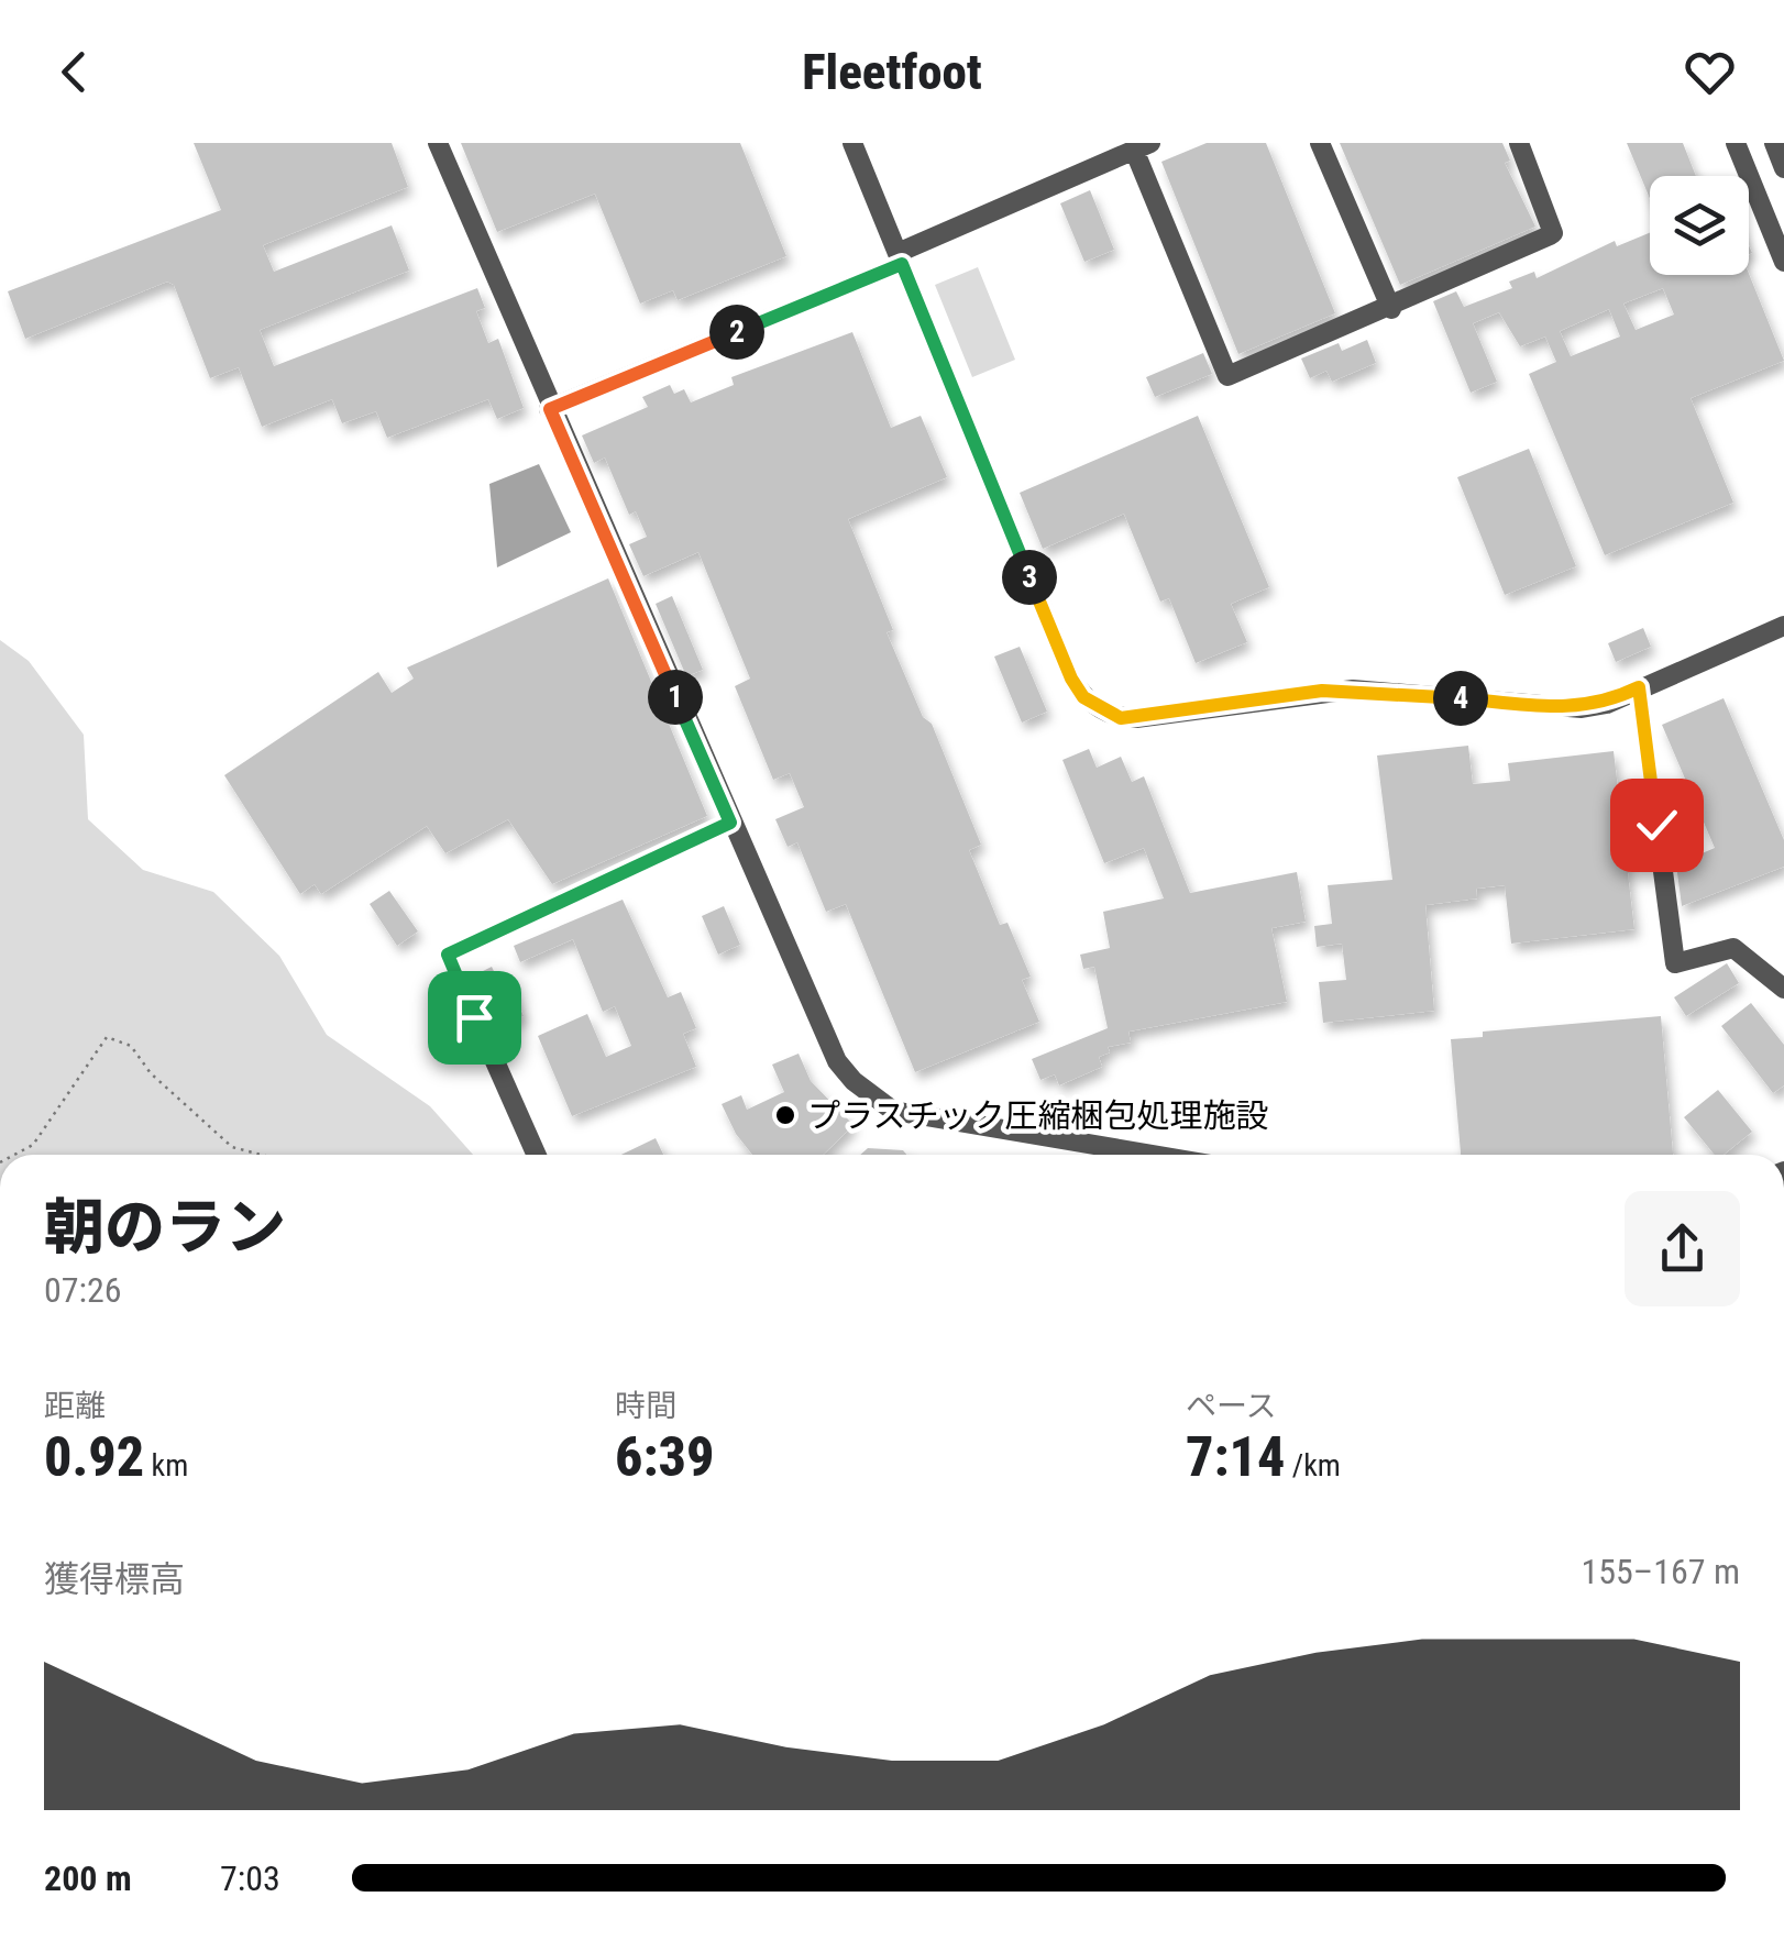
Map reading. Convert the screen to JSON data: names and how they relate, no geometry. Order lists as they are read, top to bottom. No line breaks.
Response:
{"places":["プラスチック圧縮梱包処理施設"],"page":{"header":"Fleetfoot","pins":["2","3","1","4"],"heading":["朝のラン","07:26"],"stats":[["距離","0.92 km"],["時間","6:39"],["ペース","7:14 /km"]],"chart":["獲得標高","155–167 m"],"list":[{"name":"200 m","note":"7:03"}]}}
